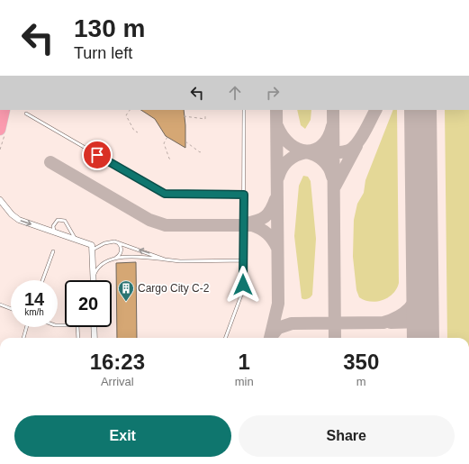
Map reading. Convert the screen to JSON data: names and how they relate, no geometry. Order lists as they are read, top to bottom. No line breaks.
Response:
{"places":{"building":["Cargo City C-2"]},"page":{"turn":["130 m","Turn left"],"speed":"14 km/h","limit":"20","eta":["16:23","Arrival","1","min","350","m"],"buttons":["Exit","Share"]}}
